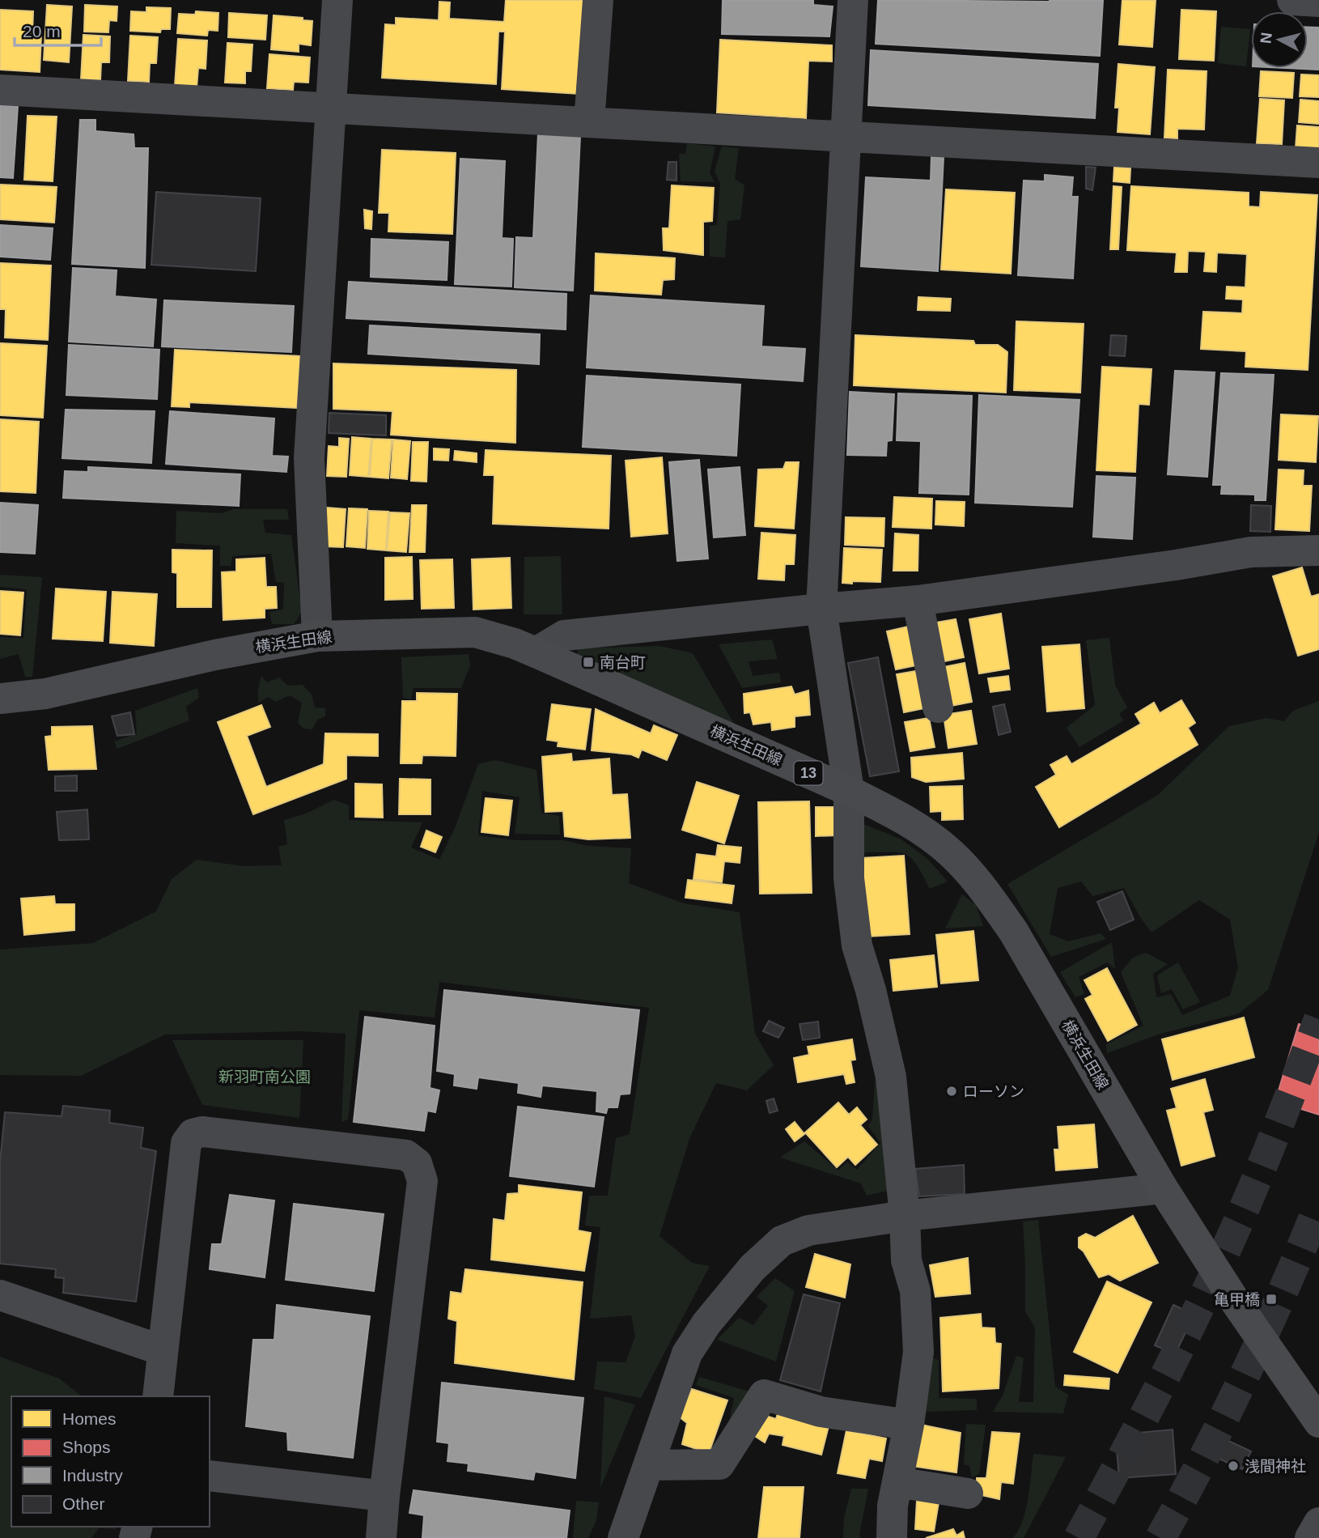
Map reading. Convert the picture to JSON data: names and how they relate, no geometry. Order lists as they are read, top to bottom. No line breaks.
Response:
{"streets":{"main road":["横浜生田線","13"]},"parks":["新羽町南公園"],"places":{"transit":["南台町","亀甲橋"],"other":["ローソン","浅間神社"]},"legend":["Homes","Shops","Industry","Other"],"scale_bar":"20 m","north":"left"}
